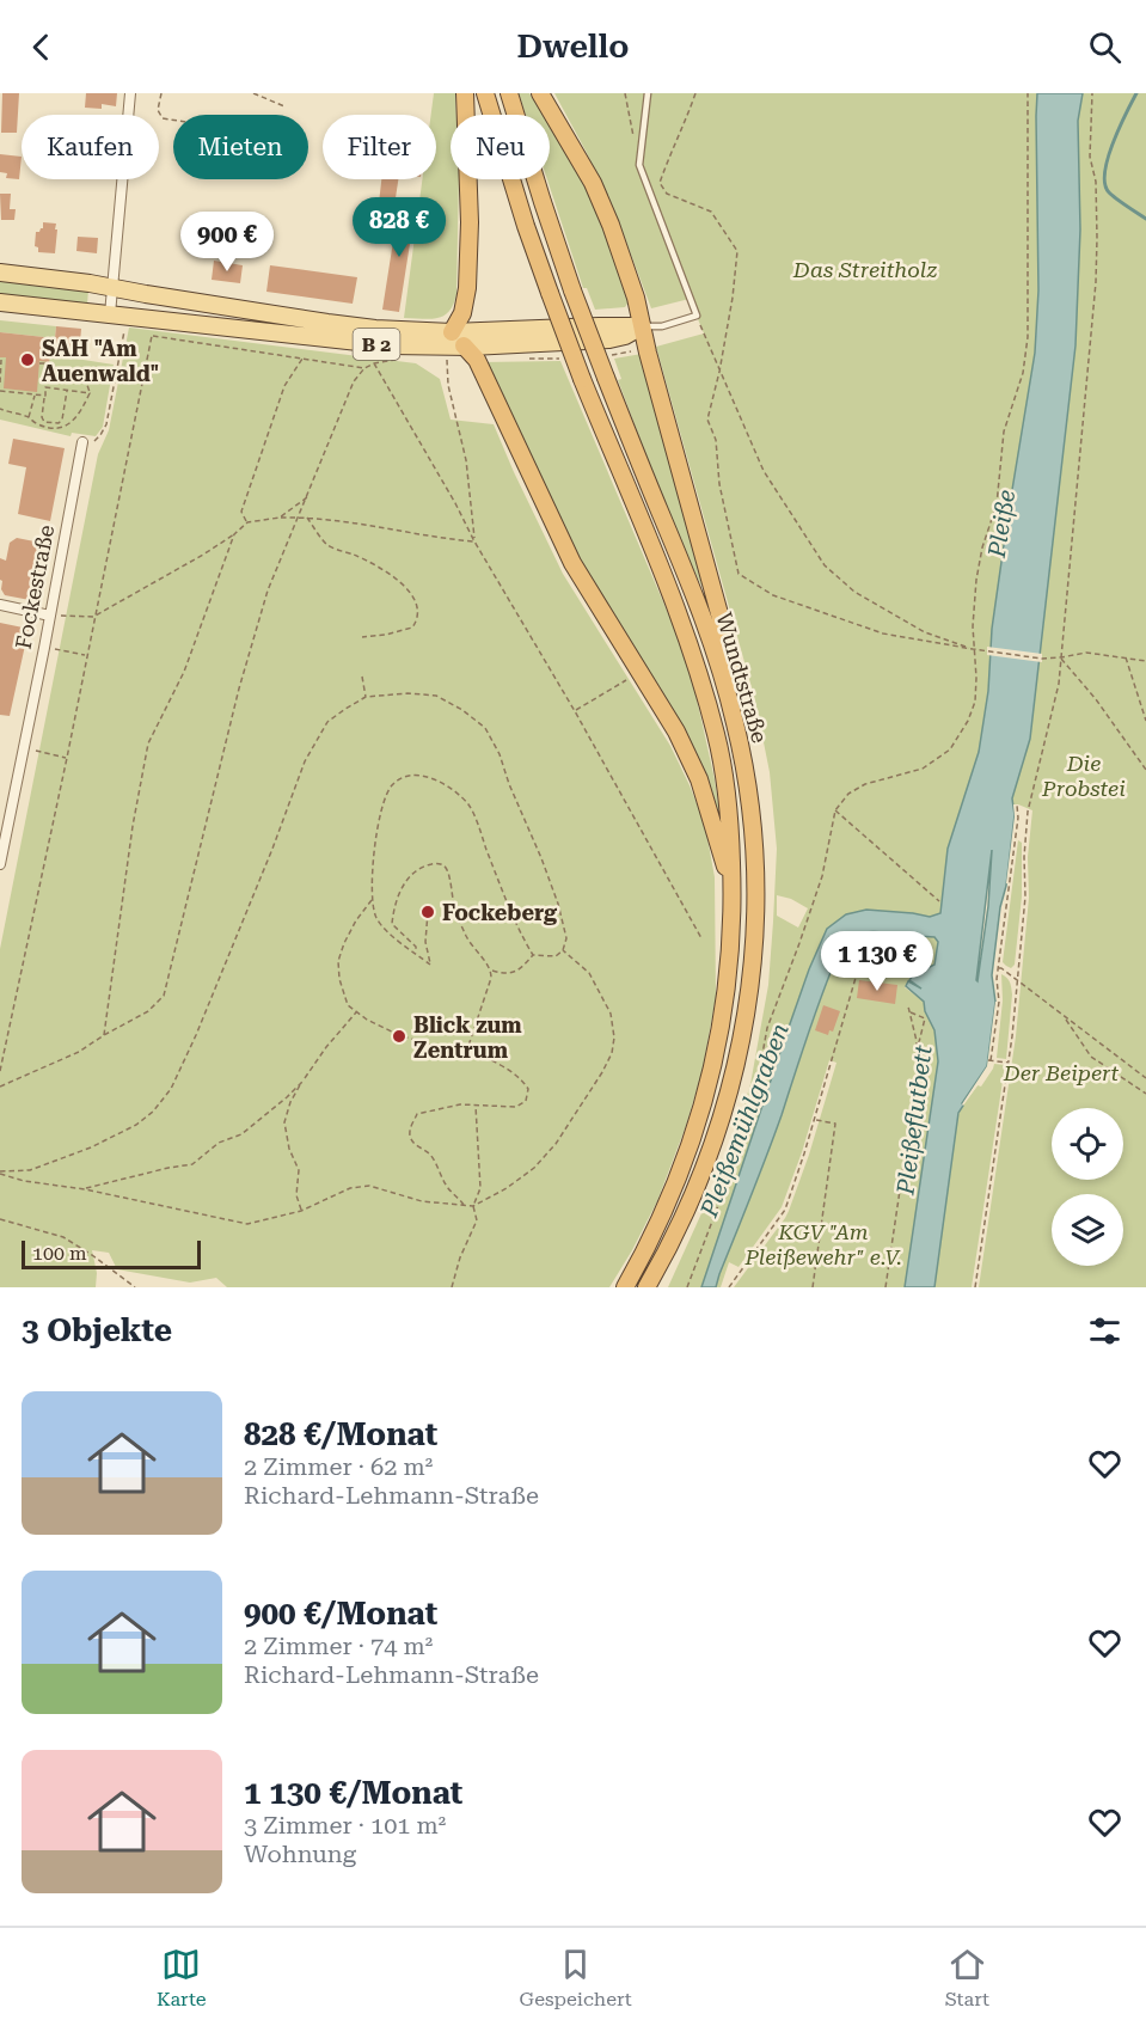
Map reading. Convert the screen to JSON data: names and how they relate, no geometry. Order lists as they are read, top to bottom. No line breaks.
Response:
{"streets":{"highway":["Wundtstraße"],"main road":["B 2"],"street":["Fockestraße"]},"water":["Pleiße","Pleißemühlgraben","Pleißeflutbett"],"parks":["Das Streitholz","Die Probstei","Der Beipert","KGV \"Am Pleißewehr\" e.V."],"places":["SAH \"Am Auenwald\"","Fockeberg","Blick zum Zentrum"],"scale_bar":"100 m","page":{"header":"Dwello","chip":["Kaufen","Mieten","Filter","Neu"],"price":["828 €","900 €","1 130 €"],"scale":"100 m","heading":"3 Objekte","list":[{"name":"828 €/Monat","note":"2 Zimmer · 62 m² · Richard-Lehmann-Straße"},{"name":"900 €/Monat","note":"2 Zimmer · 74 m² · Richard-Lehmann-Straße"},{"name":"1 130 €/Monat","note":"3 Zimmer · 101 m² · Wohnung"}],"tabs":["Karte","Gespeichert","Start"]}}
